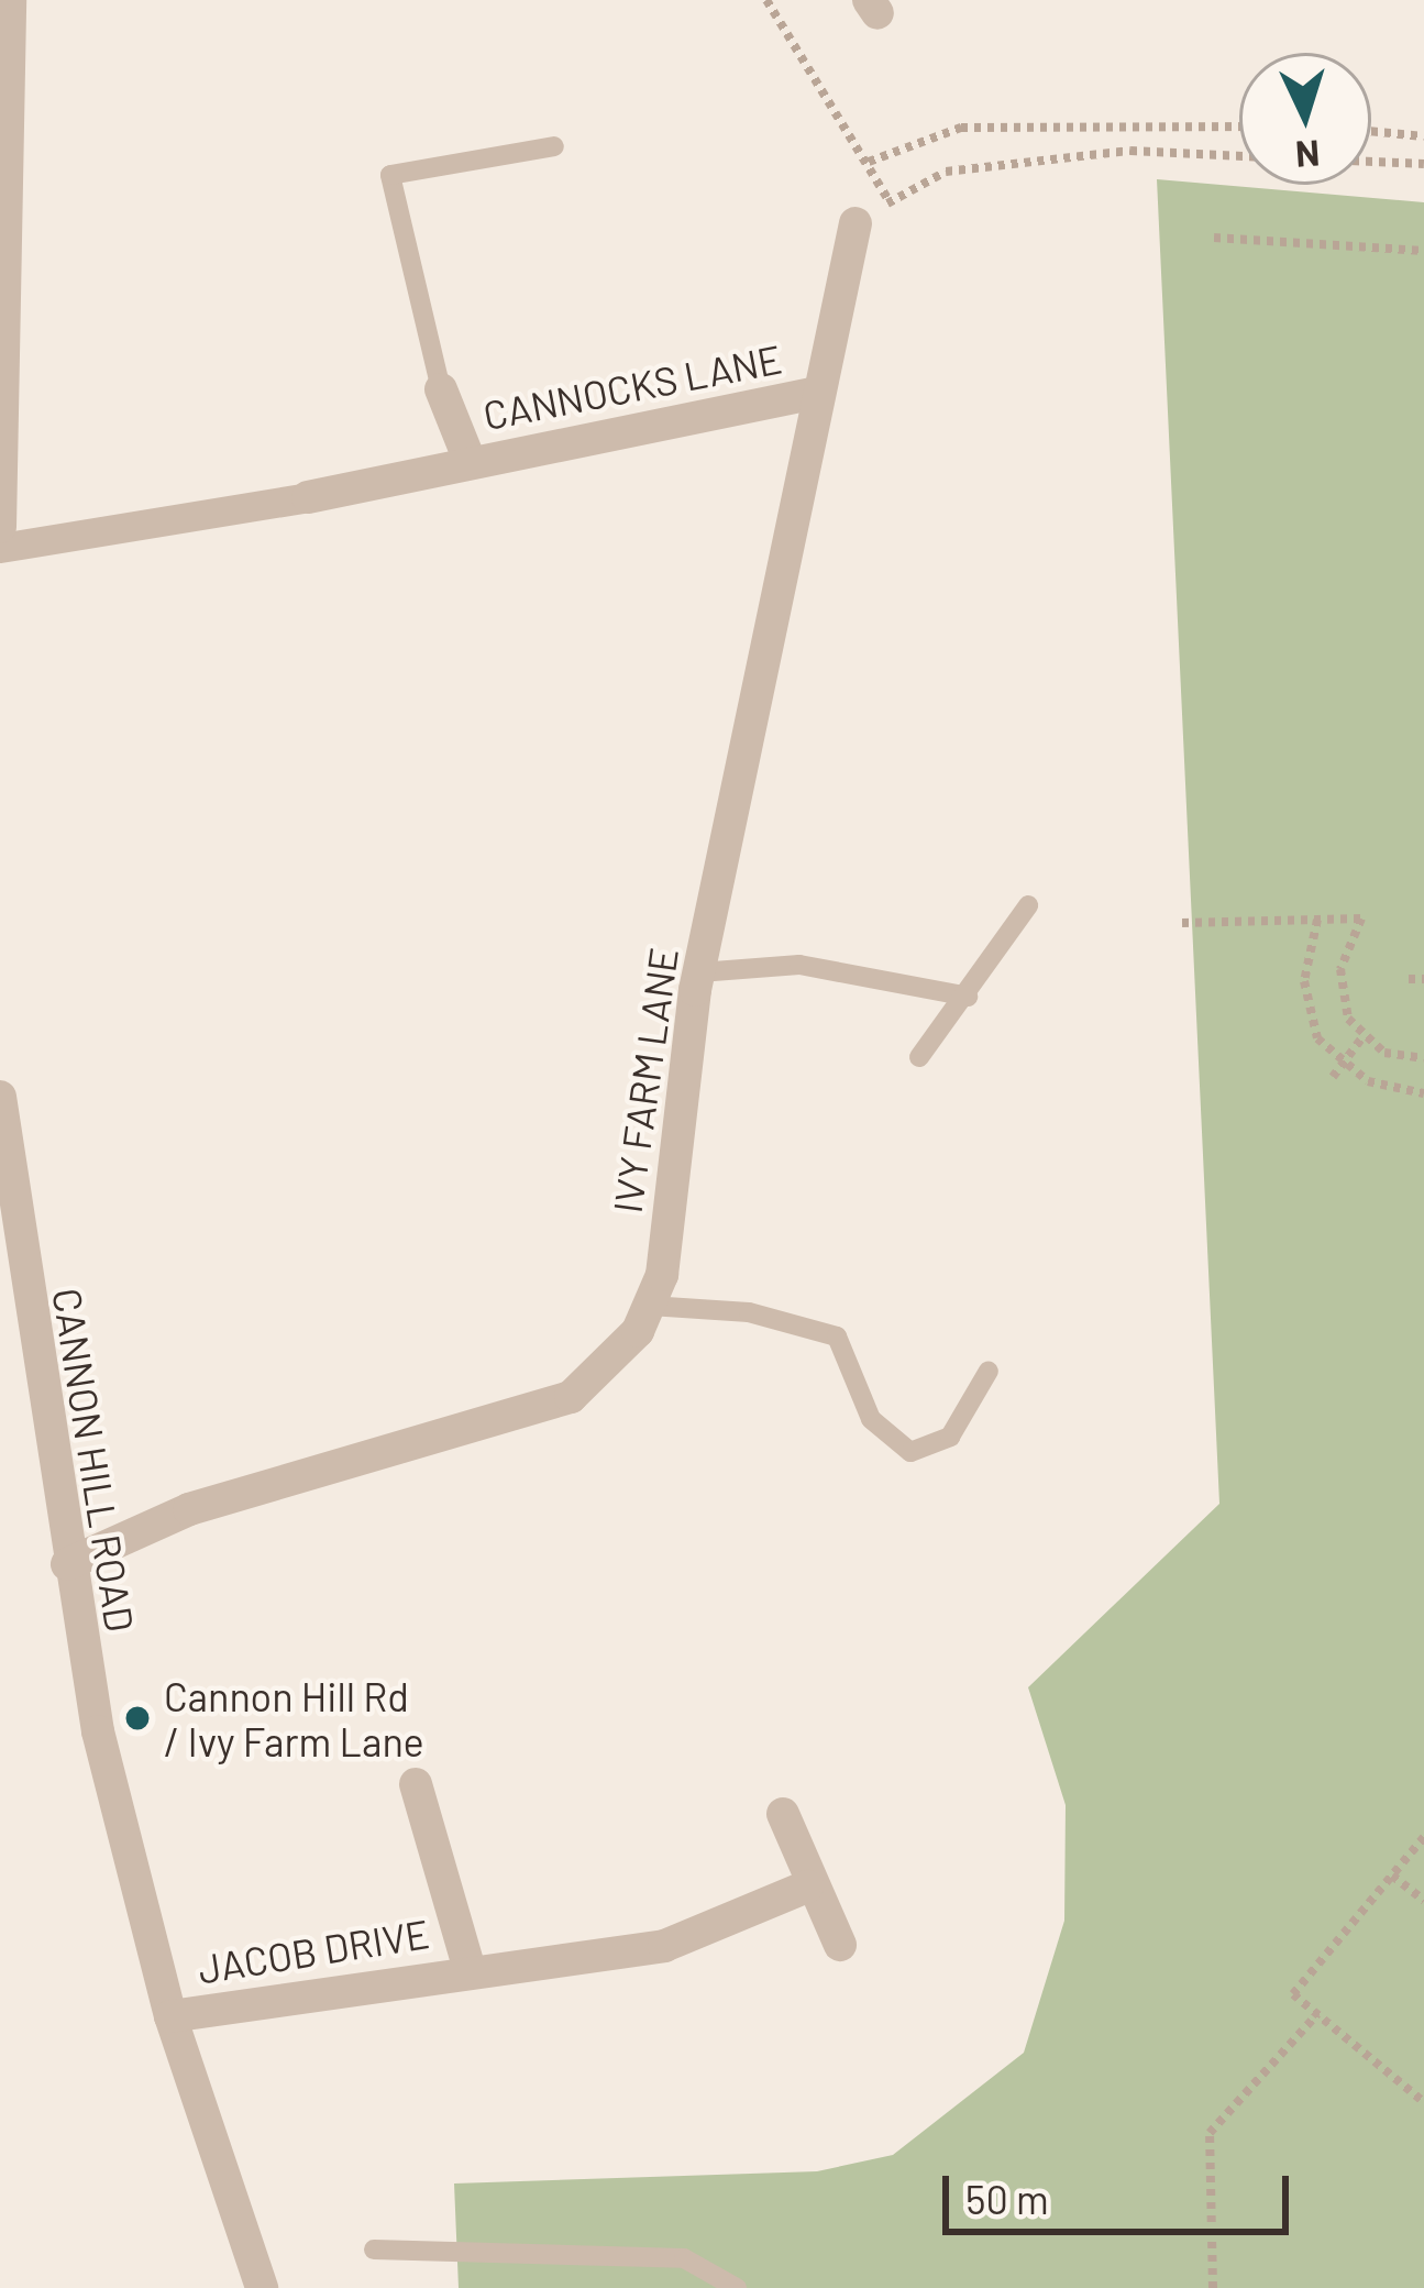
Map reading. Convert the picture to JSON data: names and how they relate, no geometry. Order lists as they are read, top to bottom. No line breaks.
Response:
{"streets":{"street":["CANNOCKS LANE","IVY FARM LANE","CANNON HILL ROAD","JACOB DRIVE"]},"crossings":[["CANNOCKS LANE","IVY FARM LANE"],["IVY FARM LANE","CANNON HILL ROAD"],["CANNON HILL ROAD","JACOB DRIVE"]],"places":["Cannon Hill Rd / Ivy Farm Lane"],"scale_bar":"50 m","north":"bottom"}
